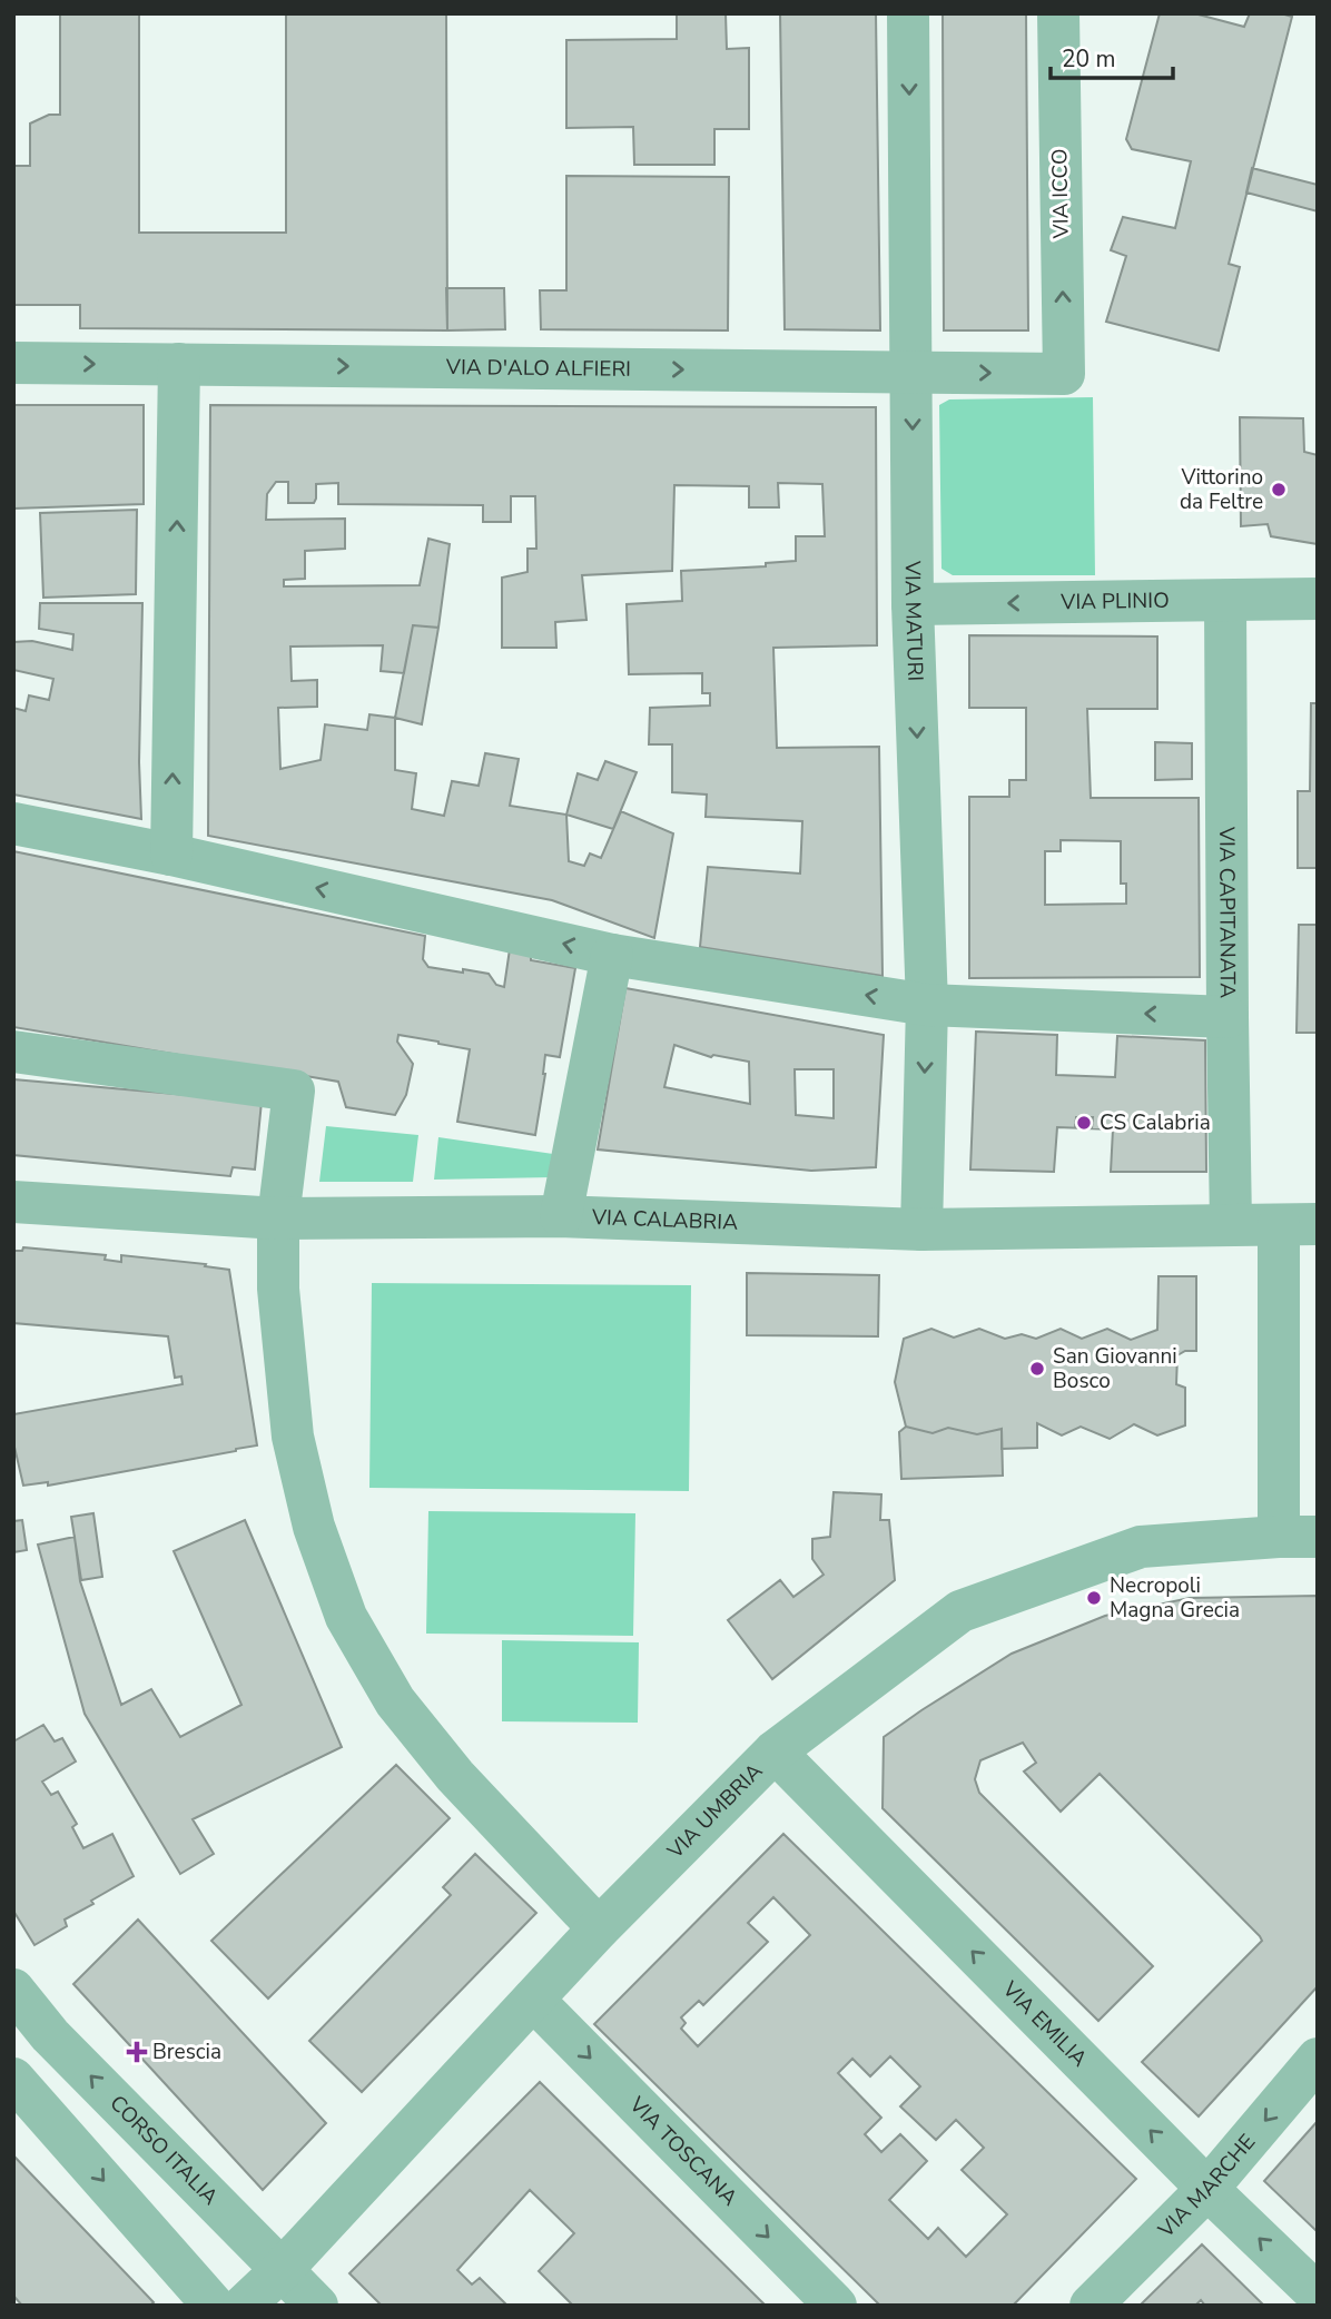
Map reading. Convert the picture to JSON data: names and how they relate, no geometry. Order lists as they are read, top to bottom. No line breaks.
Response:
{"streets":{"street":["VIA ICCO","VIA D'ALO ALFIERI","VIA PLINIO","VIA MATURI","VIA CAPITANATA","VIA CALABRIA","VIA UMBRIA","VIA EMILIA","CORSO ITALIA","VIA TOSCANA","VIA MARCHE"]},"crossings":[["VIA ICCO","VIA D'ALO ALFIERI"],["VIA D'ALO ALFIERI","VIA MATURI"],["VIA PLINIO","VIA MATURI"],["VIA PLINIO","VIA CAPITANATA"],["VIA MATURI","VIA CALABRIA"],["VIA CAPITANATA","VIA CALABRIA"],["VIA UMBRIA","VIA EMILIA"],["VIA UMBRIA","CORSO ITALIA"],["VIA UMBRIA","VIA TOSCANA"],["VIA EMILIA","VIA MARCHE"]],"one_way":["VIA ICCO","VIA D'ALO ALFIERI","VIA PLINIO","VIA MATURI","VIA EMILIA","VIA TOSCANA","VIA MARCHE"],"places":{"other":["Vittorino da Feltre","CS Calabria","San Giovanni Bosco","Necropoli Magna Grecia"],"health":["Brescia"]},"scale_bar":"20 m"}
